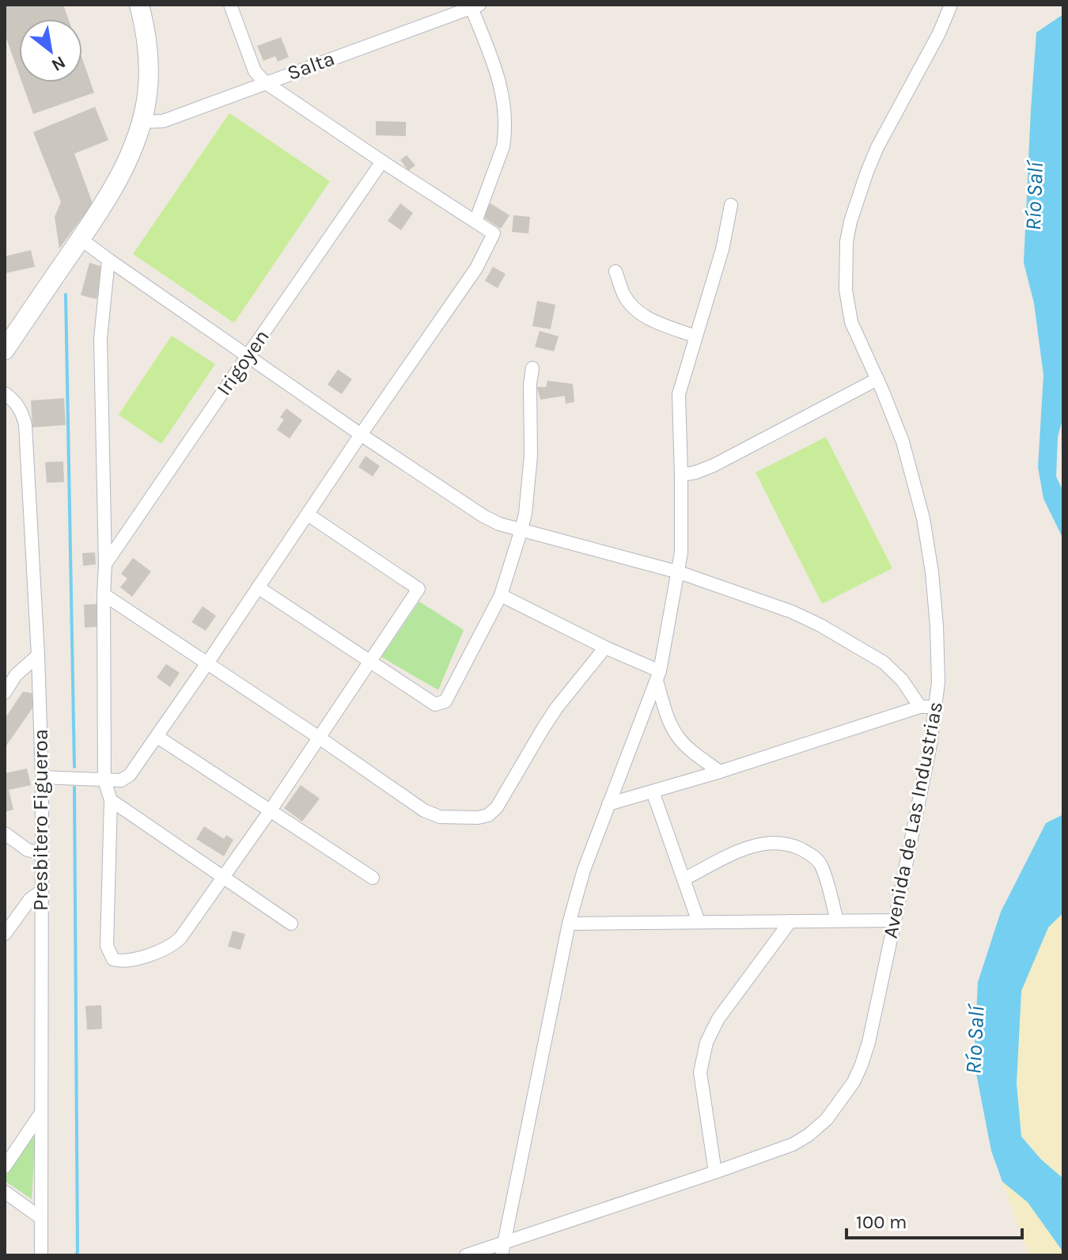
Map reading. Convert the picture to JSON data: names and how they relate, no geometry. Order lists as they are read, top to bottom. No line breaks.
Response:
{"streets":{"street":["Salta","Irigoyen","Presbitero Figueroa","Avenida de Las Industrias"]},"water":["Río Salí"],"scale_bar":"100 m","north":"bottom right"}
